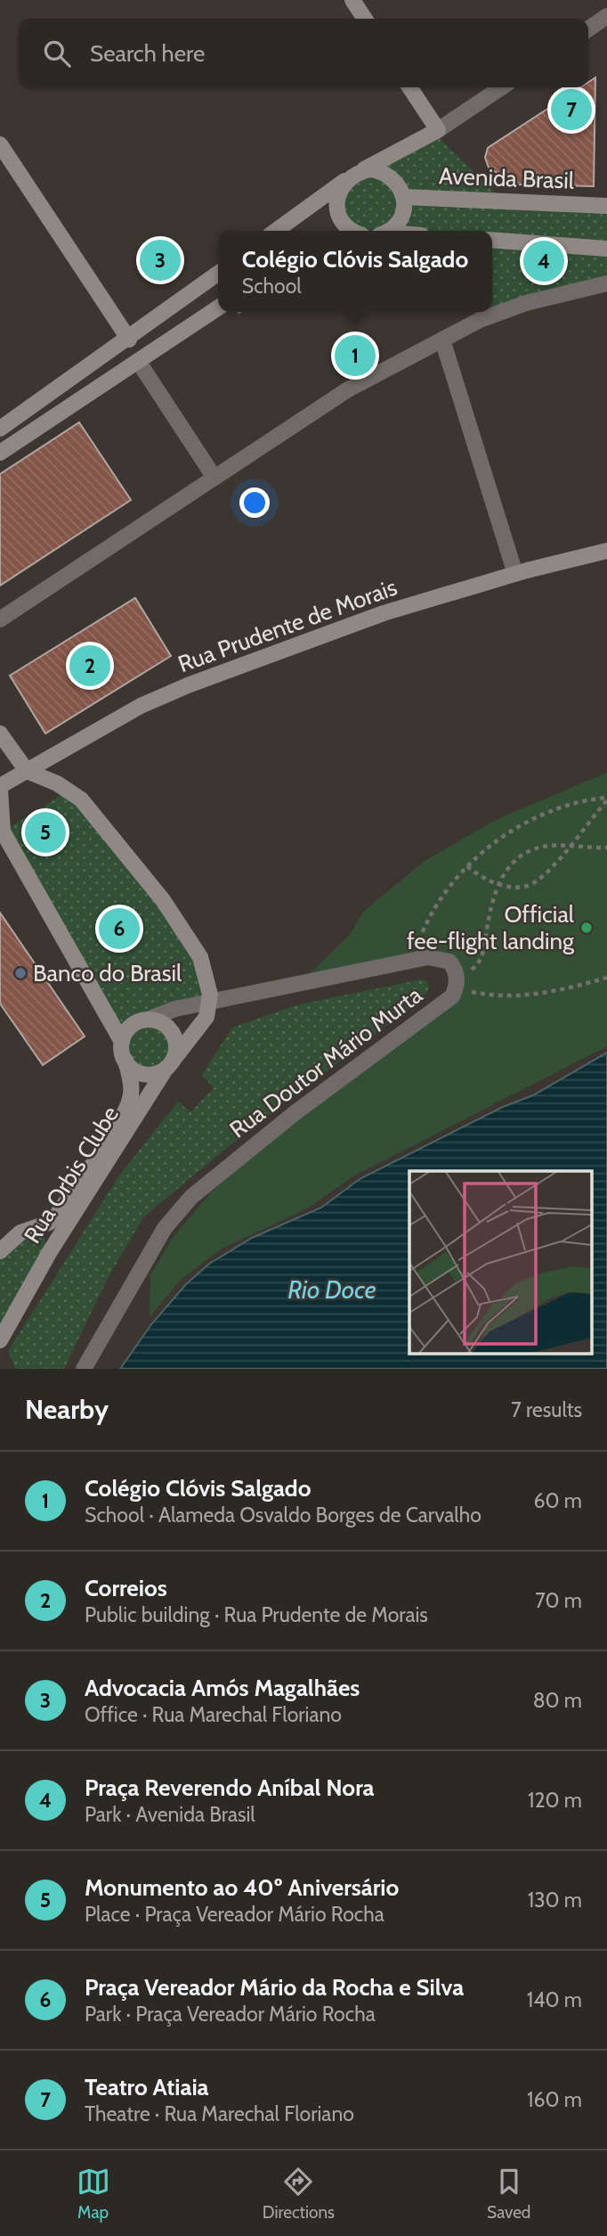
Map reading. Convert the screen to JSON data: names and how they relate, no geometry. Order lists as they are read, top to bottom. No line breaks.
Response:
{"streets":{"street":["Avenida Brasil","Rua Prudente de Morais","Rua Doutor Mário Murta","Rua Orbis Clube"]},"crossings":[["Rua Doutor Mário Murta","Rua Orbis Clube"]],"water":["Rio Doce"],"places":["Official fee-flight landing","Banco do Brasil"],"page":{"search":"Search here","pins":["7","3","4","1","2","5","6"],"popup":["Colégio Clóvis Salgado","School"],"heading":["Nearby","7 results"],"list":[{"mark":"1","name":"Colégio Clóvis Salgado","note":"School · Alameda Osvaldo Borges de Carvalho","value":"60 m"},{"mark":"2","name":"Correios","note":"Public building · Rua Prudente de Morais","value":"70 m"},{"mark":"3","name":"Advocacia Amós Magalhães","note":"Office · Rua Marechal Floriano","value":"80 m"},{"mark":"4","name":"Praça Reverendo Aníbal Nora","note":"Park · Avenida Brasil","value":"120 m"},{"mark":"5","name":"Monumento ao 40º Aniversário","note":"Place · Praça Vereador Mário Rocha","value":"130 m"},{"mark":"6","name":"Praça Vereador Mário da Rocha e Silva","note":"Park · Praça Vereador Mário Rocha","value":"140 m"},{"mark":"7","name":"Teatro Atiaia","note":"Theatre · Rua Marechal Floriano","value":"160 m"}],"nav":["Map","Directions","Saved"]}}
